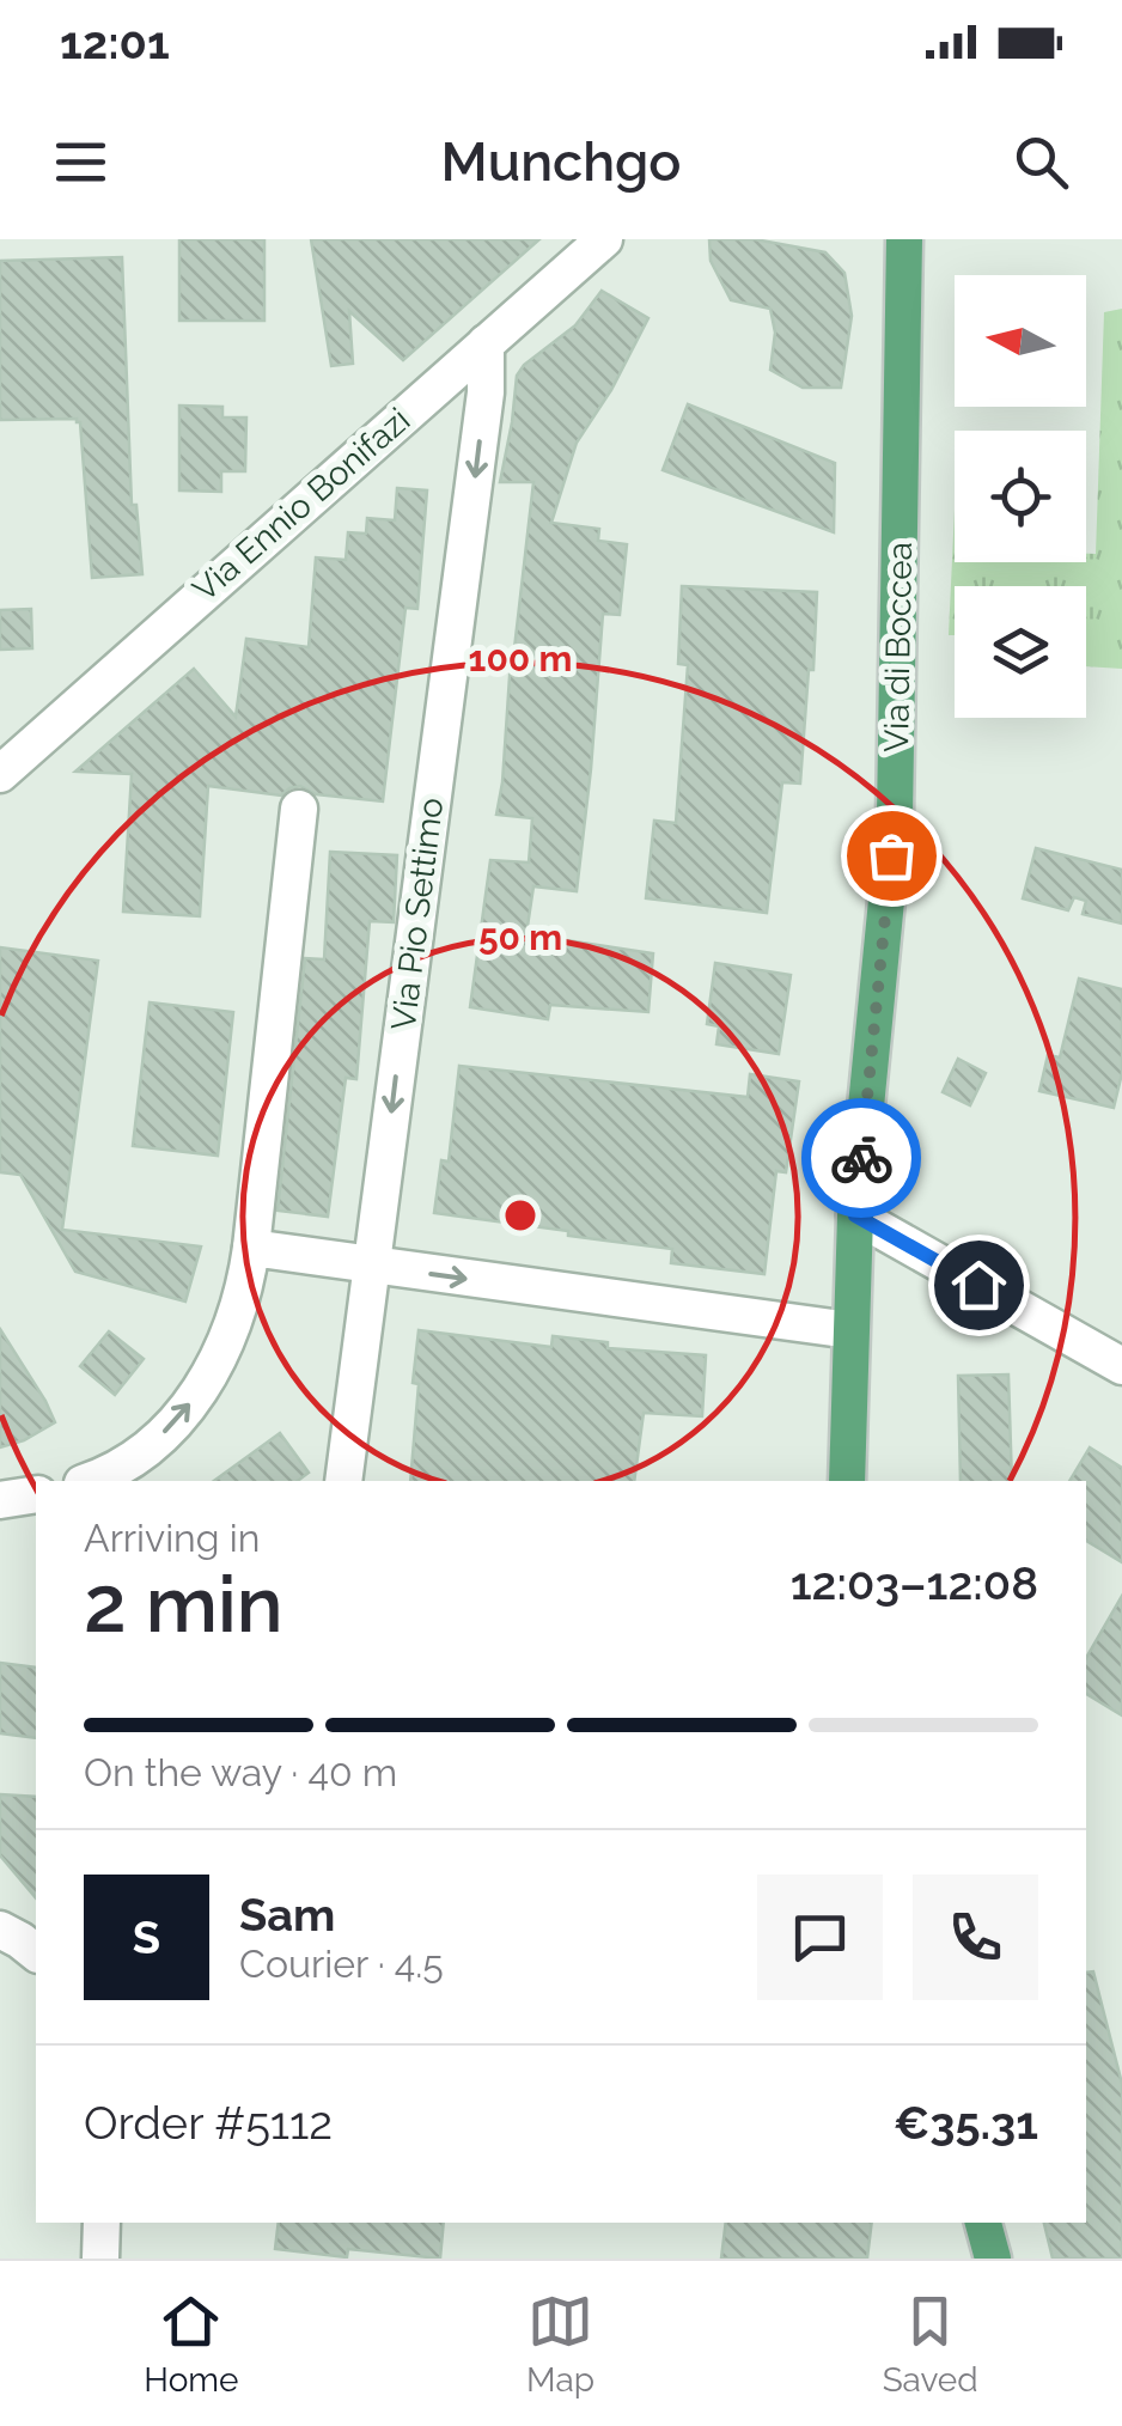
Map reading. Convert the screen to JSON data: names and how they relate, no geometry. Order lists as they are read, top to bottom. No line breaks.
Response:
{"streets":{"main road":["Via di Boccea"],"street":["Via Ennio Bonifazi","Via Pio Settimo"]},"crossings":[["Via Ennio Bonifazi","Via Pio Settimo"]],"north":"left","page":{"status":"12:01","header":"Munchgo","heading":["2 min","Arriving in","12:03–12:08"],"panel":["Sam","Courier · 4.5","Order #5112","€35.31"],"bar":"On the way · 40 m","round":"S","tabs":["Home","Map","Saved"]},"rings":["100 m","50 m"]}
